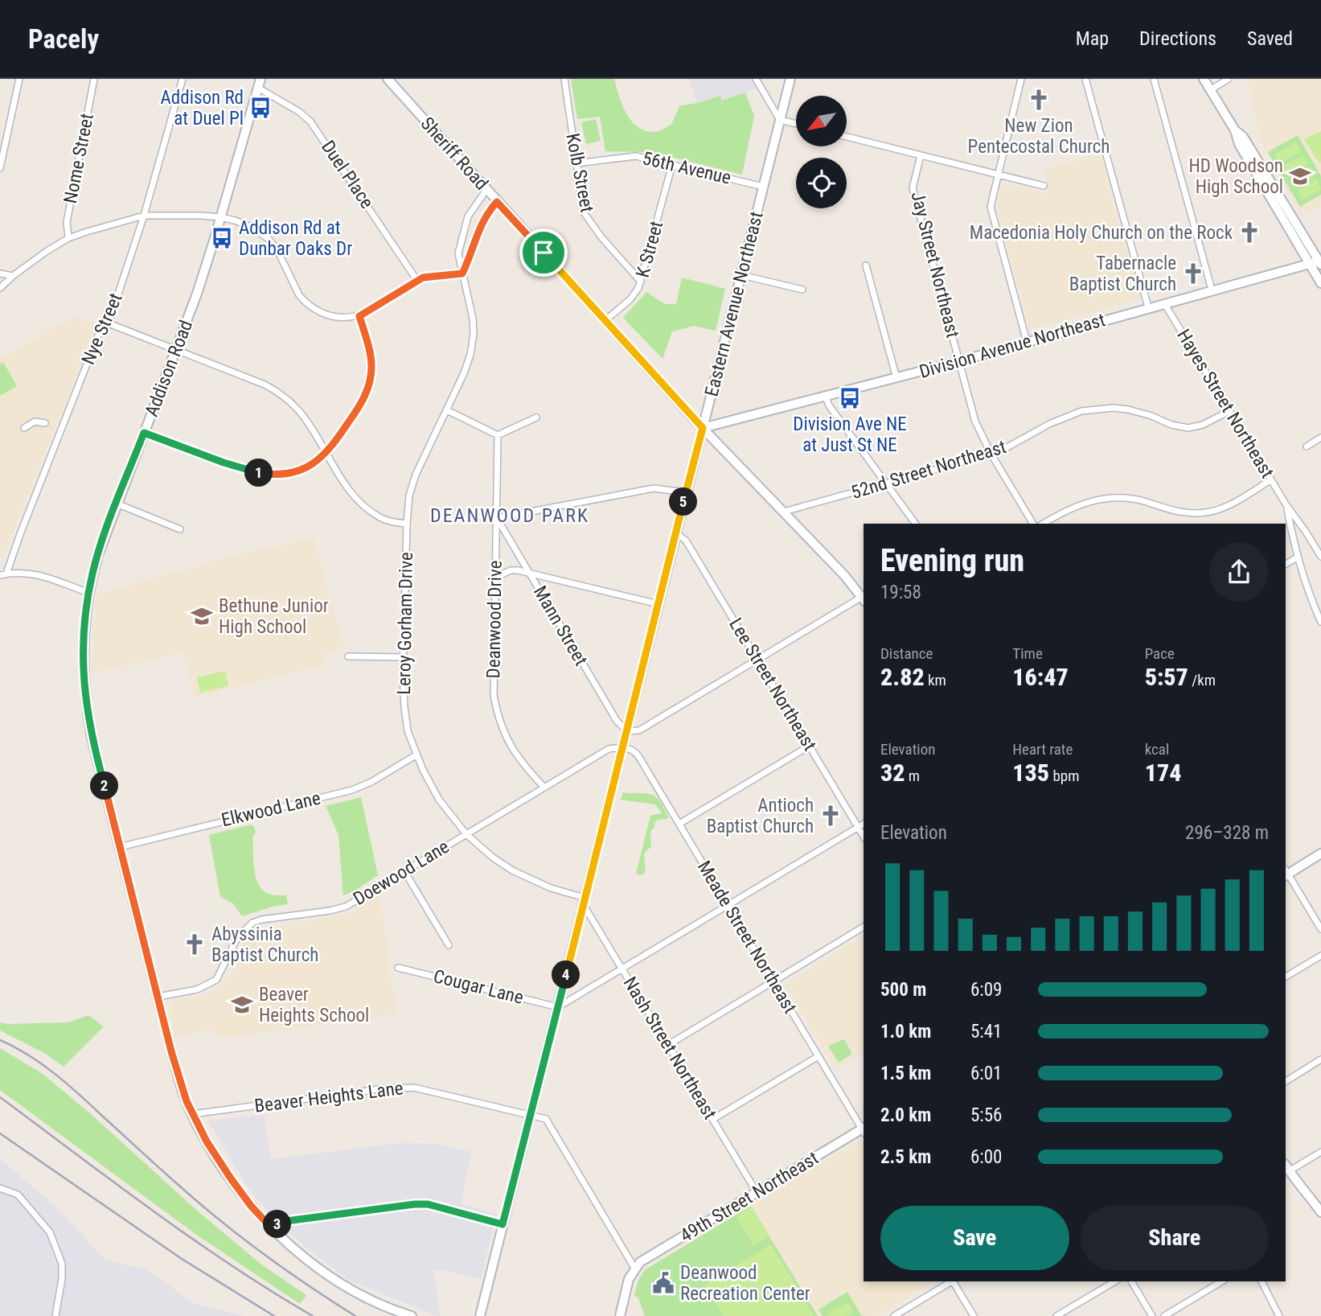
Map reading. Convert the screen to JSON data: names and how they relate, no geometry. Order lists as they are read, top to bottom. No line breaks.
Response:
{"streets":{"main road":["Sheriff Road","Eastern Avenue Northeast","Division Avenue Northeast","Addison Road","49th Street Northeast"],"street":["Nome Street","56th Avenue","Kolb Street","Duel Place","K Street","Jay Street Northeast","Nye Street","Hayes Street Northeast","52nd Street Northeast","Deanwood Drive","Leroy Gorham Drive","Mann Street","Lee Street Northeast","Elkwood Lane","Doewood Lane","Meade Street Northeast","Cougar Lane","Nash Street Northeast","Beaver Heights Lane"]},"crossings":[["Sheriff Road","K Street"],["Sheriff Road","Eastern Avenue Northeast"],["Sheriff Road","Division Avenue Northeast"],["Sheriff Road","52nd Street Northeast"],["Sheriff Road","Leroy Gorham Drive"],["56th Avenue","Kolb Street"],["56th Avenue","K Street"],["56th Avenue","Eastern Avenue Northeast"],["Kolb Street","K Street"],["Duel Place","Addison Road"],["Jay Street Northeast","Division Avenue Northeast"],["Jay Street Northeast","52nd Street Northeast"],["Eastern Avenue Northeast","Division Avenue Northeast"],["Eastern Avenue Northeast","Leroy Gorham Drive"],["Eastern Avenue Northeast","Mann Street"],["Eastern Avenue Northeast","Lee Street Northeast"],["Eastern Avenue Northeast","Doewood Lane"],["Eastern Avenue Northeast","Meade Street Northeast"],["Eastern Avenue Northeast","Cougar Lane"],["Eastern Avenue Northeast","Nash Street Northeast"],["Eastern Avenue Northeast","Beaver Heights Lane"],["Division Avenue Northeast","Hayes Street Northeast"],["Addison Road","Elkwood Lane"],["Addison Road","Doewood Lane"],["Addison Road","Beaver Heights Lane"],["Hayes Street Northeast","52nd Street Northeast"],["Deanwood Drive","Mann Street"],["Deanwood Drive","Doewood Lane"],["Leroy Gorham Drive","Elkwood Lane"],["Leroy Gorham Drive","Doewood Lane"],["Leroy Gorham Drive","Nash Street Northeast"],["Doewood Lane","Meade Street Northeast"],["Nash Street Northeast","49th Street Northeast"]],"districts":["DEANWOOD PARK"],"places":{"church":["New Zion Pentecostal Church","Macedonia Holy Church on the Rock","Tabernacle Baptist Church","Antioch Baptist Church","Abyssinia Baptist Church"],"bus stop":["Addison Rd at Duel Pl","Addison Rd at Dunbar Oaks Dr","Division Ave NE at Just St NE"],"school or university":["HD Woodson High School","Bethune Junior High School","Beaver Heights School"],"public building":["Deanwood Recreation Center"]},"north":"bottom left","page":{"header":"Pacely","nav":["Map","Directions","Saved"],"pins":["1","5","2","4","3"],"heading":["Evening run","19:58"],"stats":[["Distance","2.82 km"],["Time","16:47"],["Pace","5:57 /km"],["Elevation","32 m"],["Heart rate","135 bpm"],["kcal","174"]],"chart":["Elevation","296–328 m"],"list":[{"name":"500 m","note":"6:09"},{"name":"1.0 km","note":"5:41"},{"name":"1.5 km","note":"6:01"},{"name":"2.0 km","note":"5:56"},{"name":"2.5 km","note":"6:00"}],"buttons":["Save","Share"]}}
